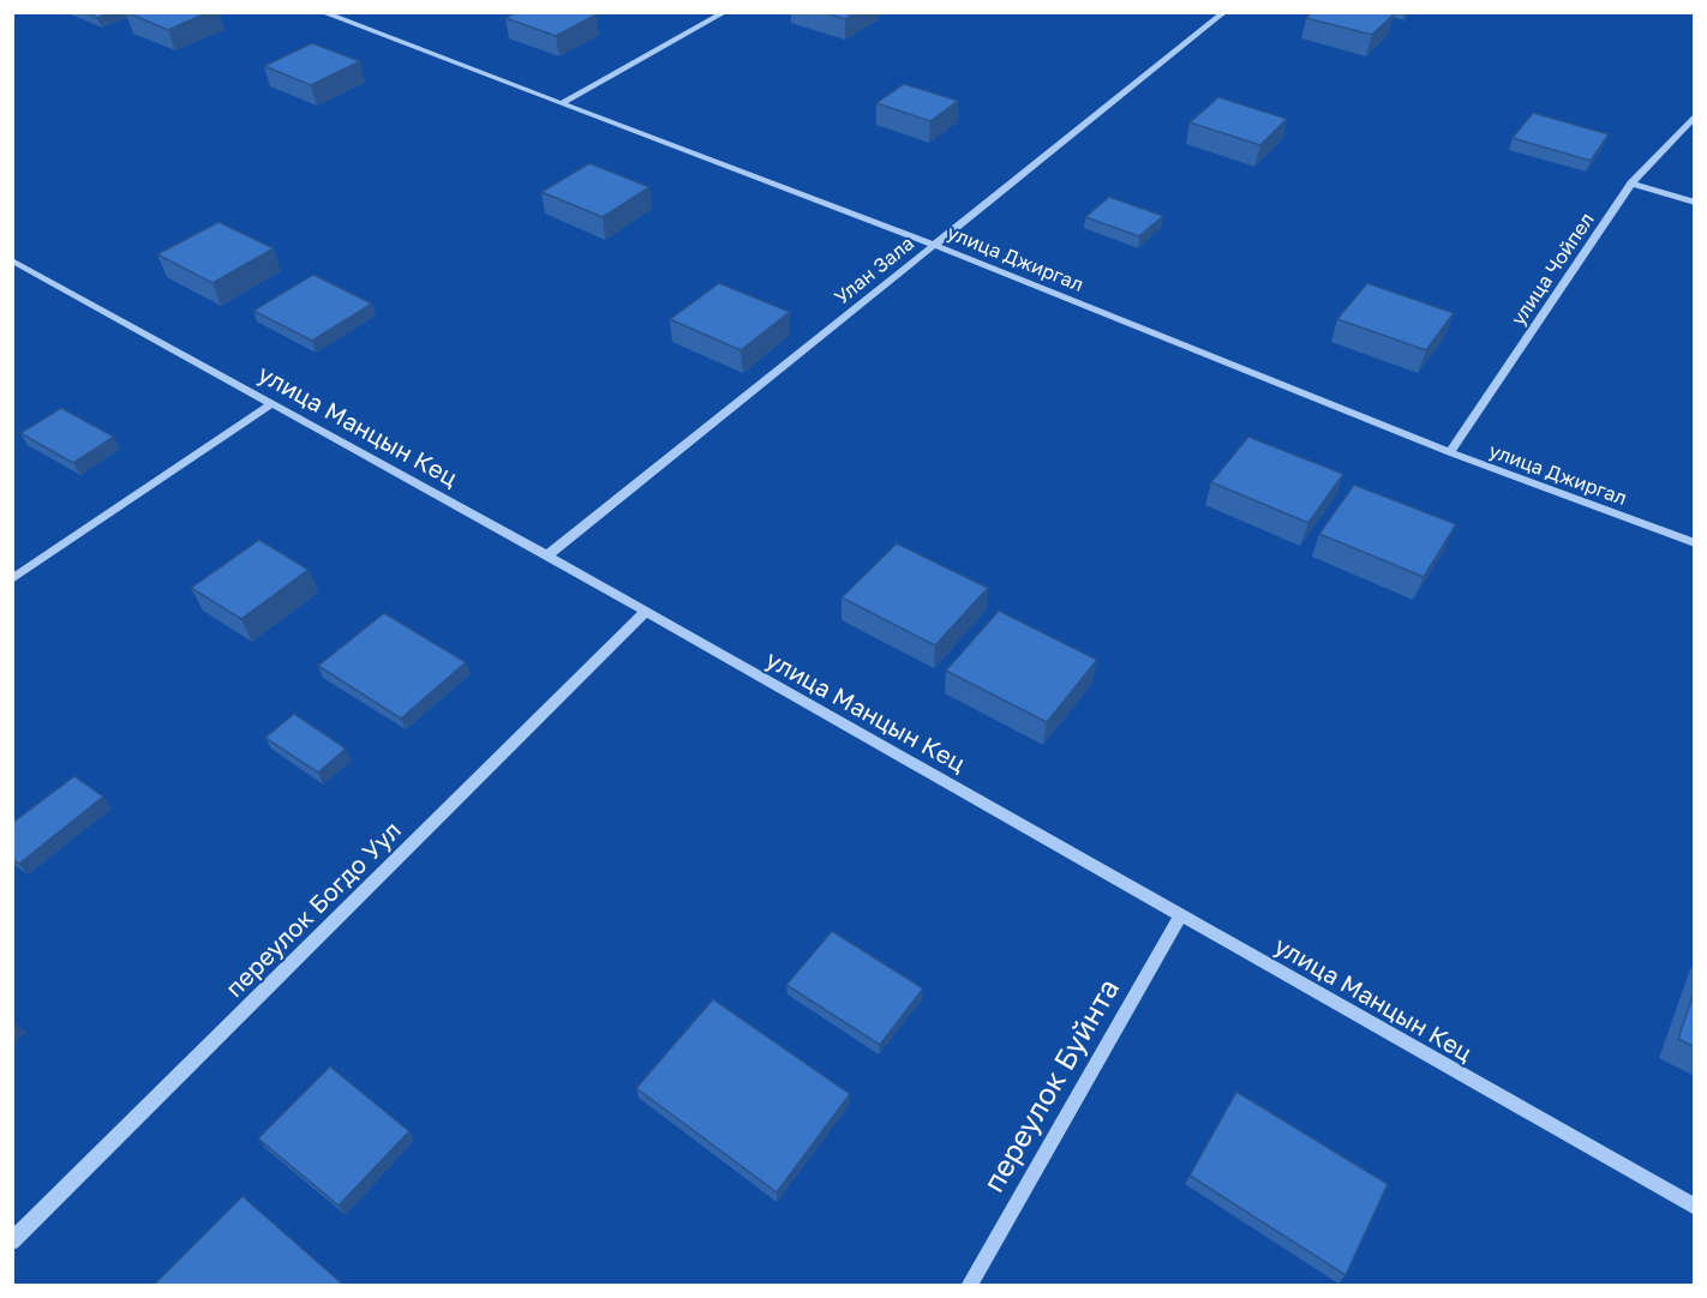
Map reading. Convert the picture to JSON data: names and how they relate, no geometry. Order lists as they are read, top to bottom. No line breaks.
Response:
{"streets":{"street":["улица Джиргал","улица Чойпел","Улан Зала","улица Манцын Кец","переулок Богдо Уул","переулок Буйнта"]},"crossings":[["улица Джиргал","улица Чойпел"],["улица Джиргал","Улан Зала"],["Улан Зала","улица Манцын Кец"],["улица Манцын Кец","переулок Богдо Уул"],["улица Манцын Кец","переулок Буйнта"]]}
